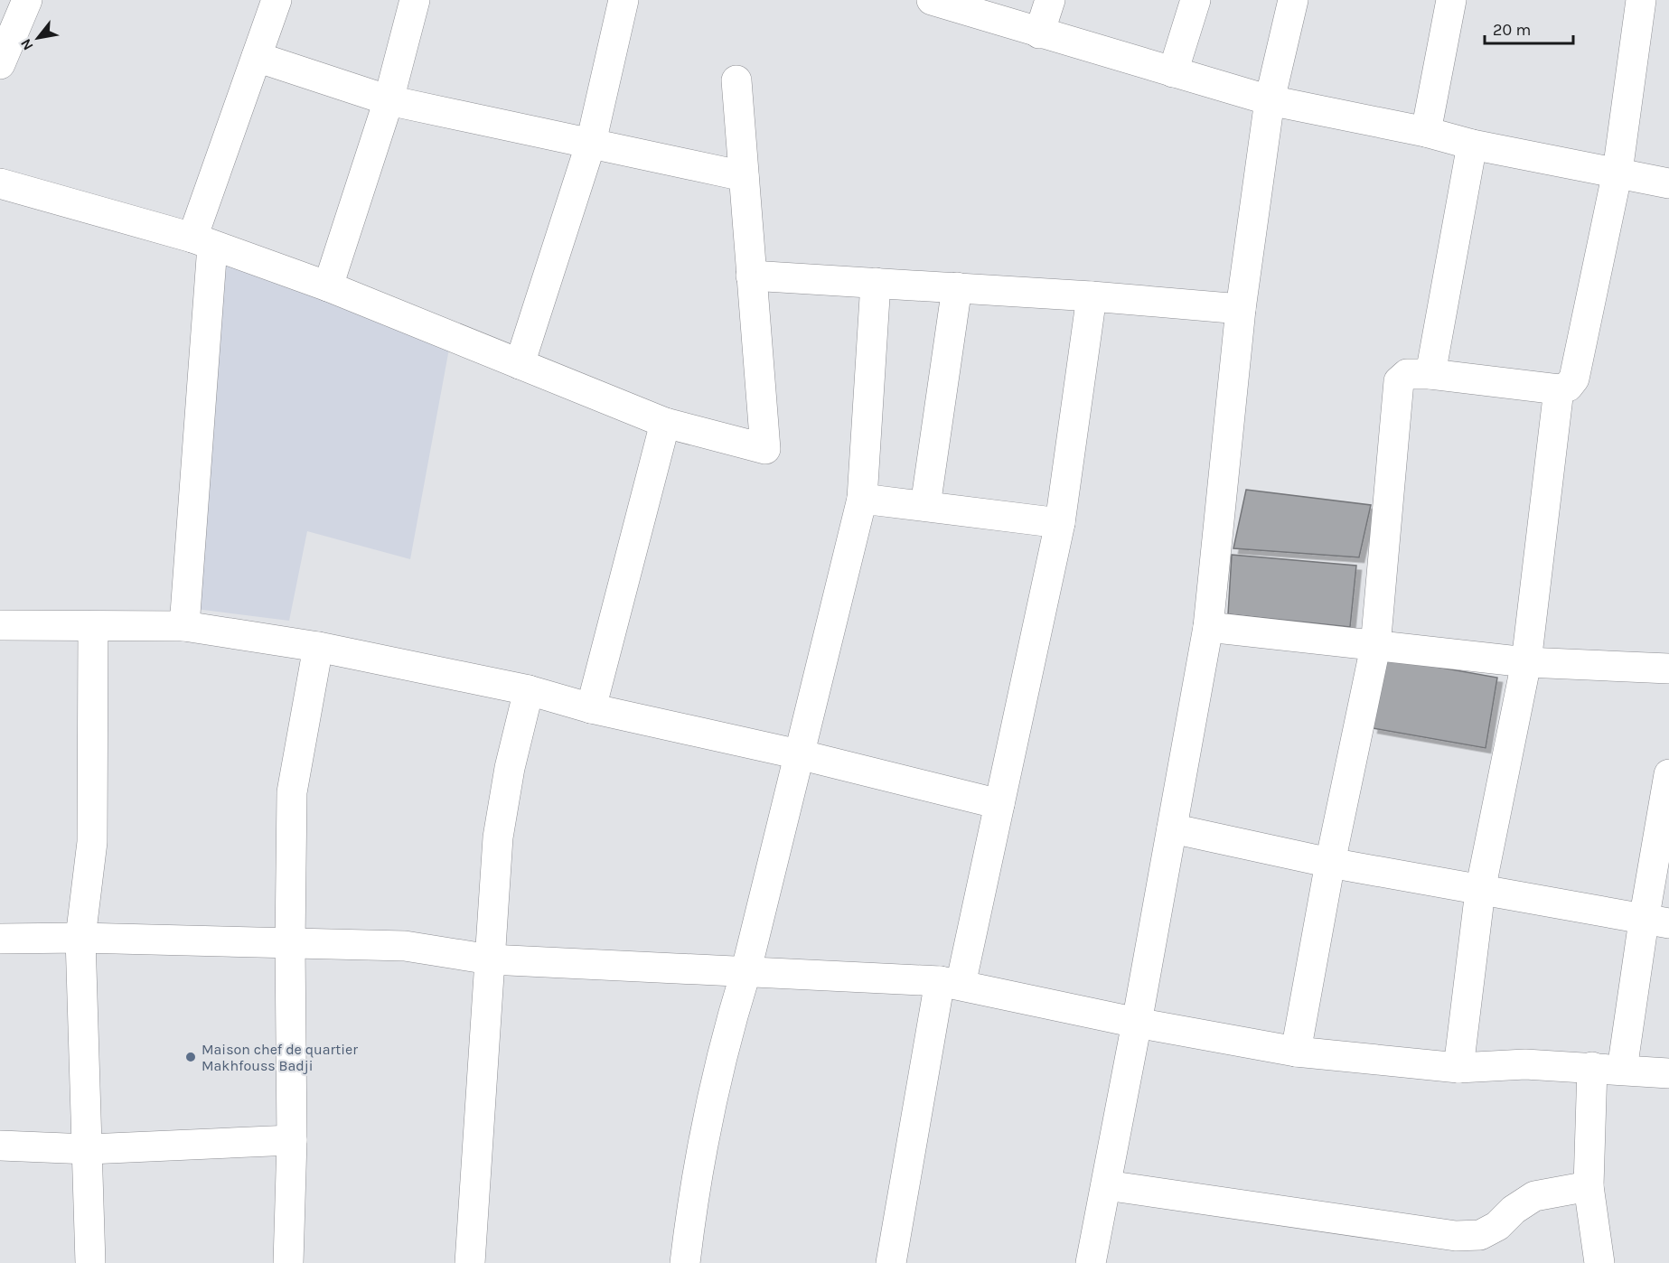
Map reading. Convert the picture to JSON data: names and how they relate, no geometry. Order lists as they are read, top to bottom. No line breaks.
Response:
{"places":["Maison chef de quartier Makhfouss Badji"],"scale_bar":"20 m","north":"bottom left"}
